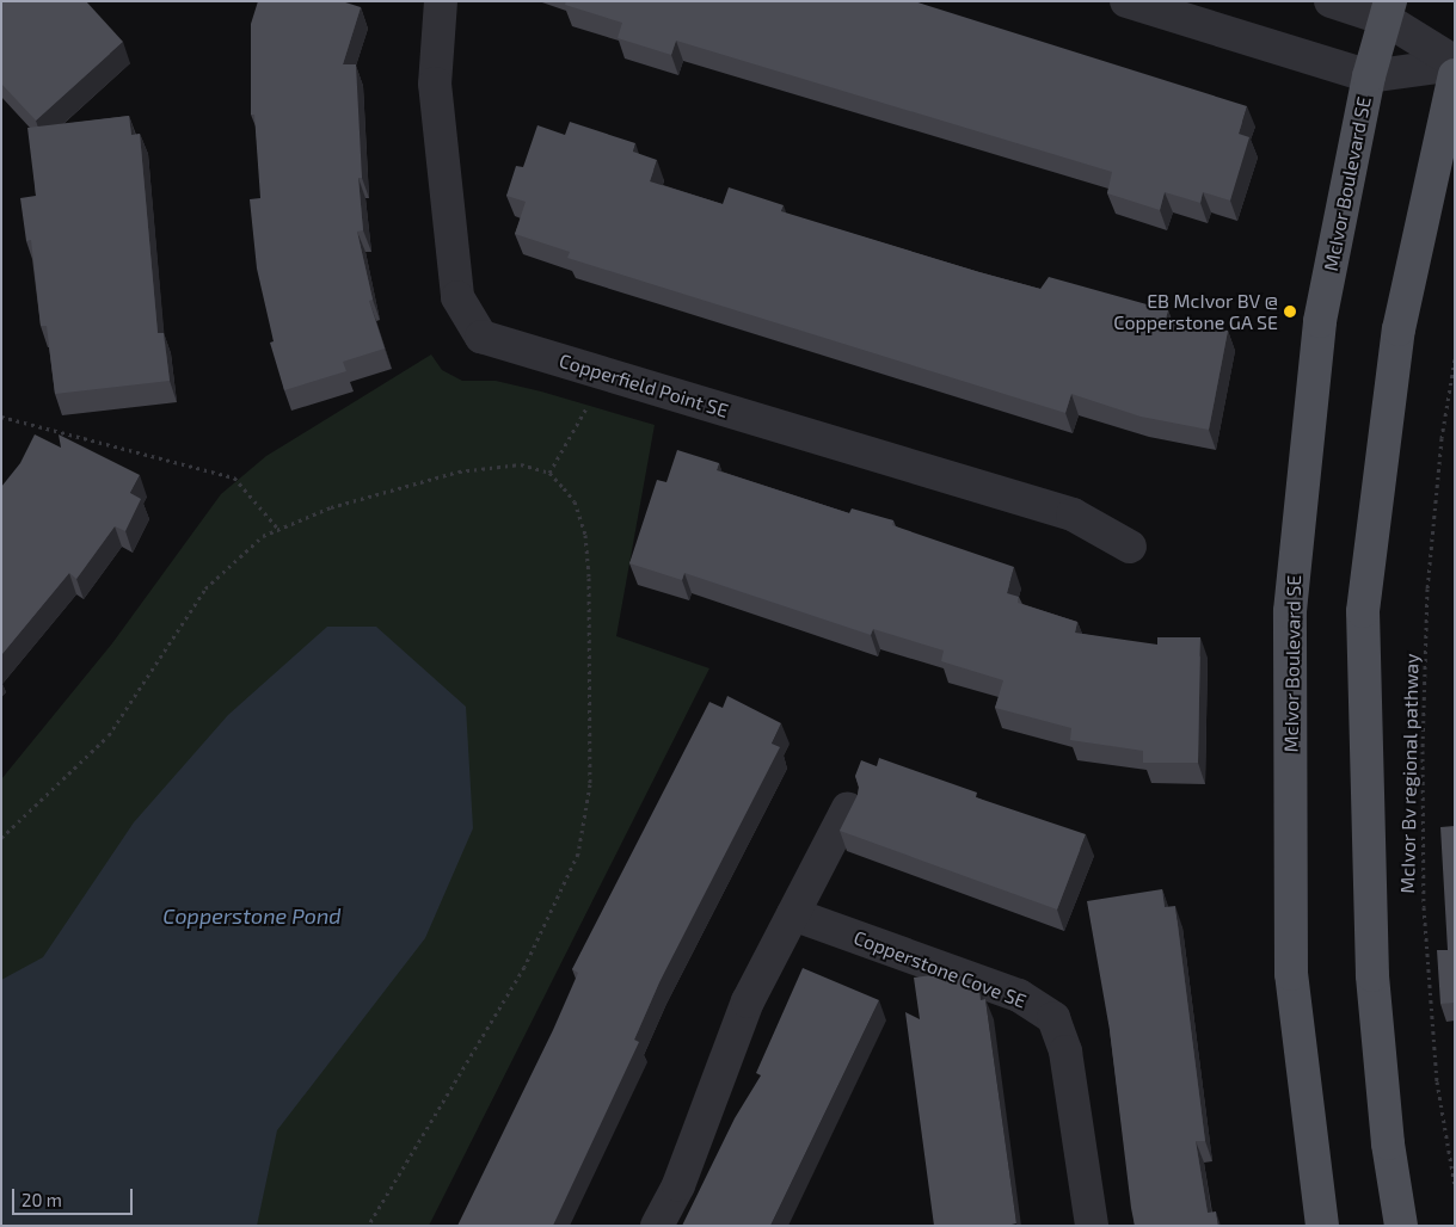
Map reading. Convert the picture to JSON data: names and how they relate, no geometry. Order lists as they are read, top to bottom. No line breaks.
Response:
{"streets":{"main road":["McIvor Boulevard SE"],"street":["Copperfield Point SE","Copperstone Cove SE"],"path":["McIvor Bv regional pathway"]},"water":["Copperstone Pond"],"places":["EB McIvor BV @ Copperstone GA SE"],"scale_bar":"20 m"}
